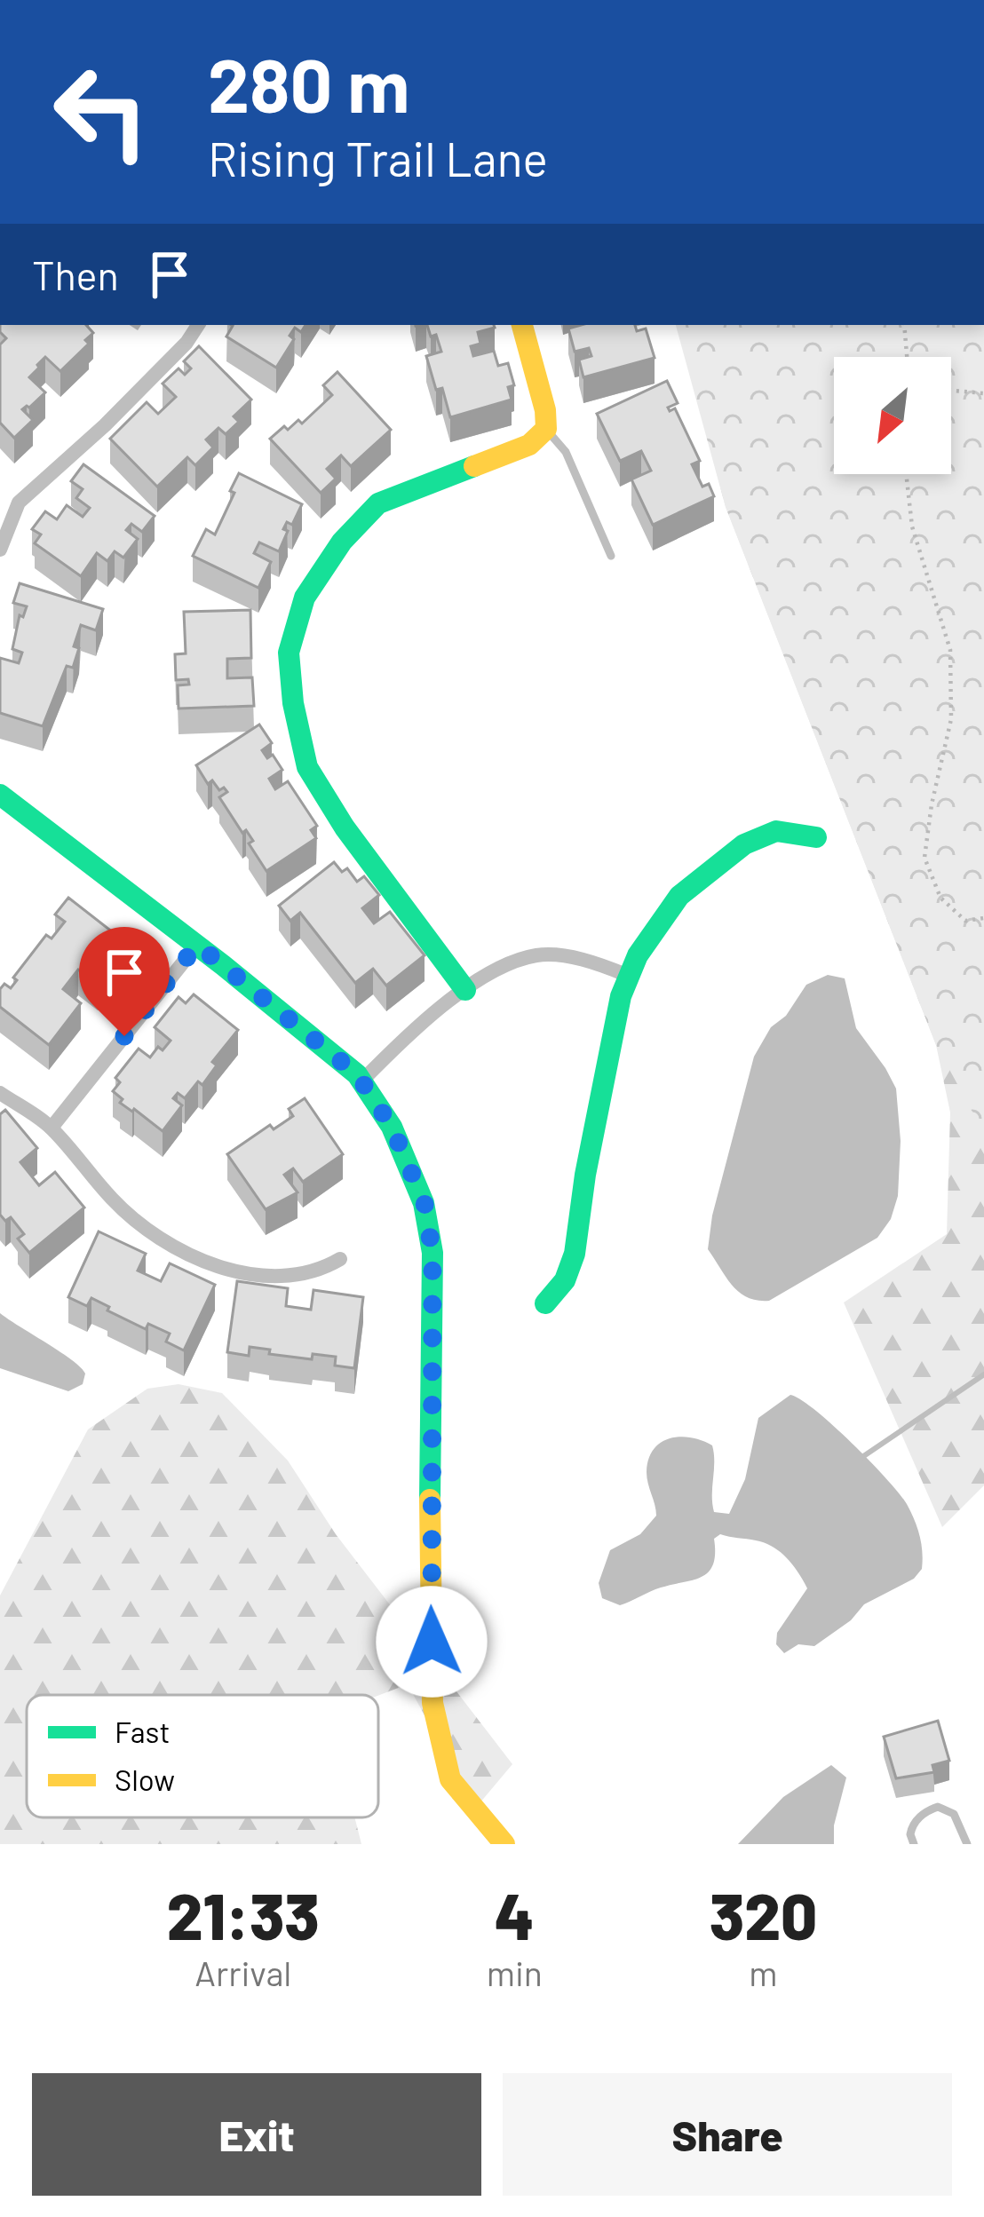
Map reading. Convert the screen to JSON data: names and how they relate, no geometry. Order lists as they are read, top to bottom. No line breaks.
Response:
{"legend":["Fast","Slow"],"north":"bottom left","page":{"turn":["280 m","Rising Trail Lane"],"then":"Then","eta":["21:33","Arrival","4","min","320","m"],"buttons":["Exit","Share"]}}
